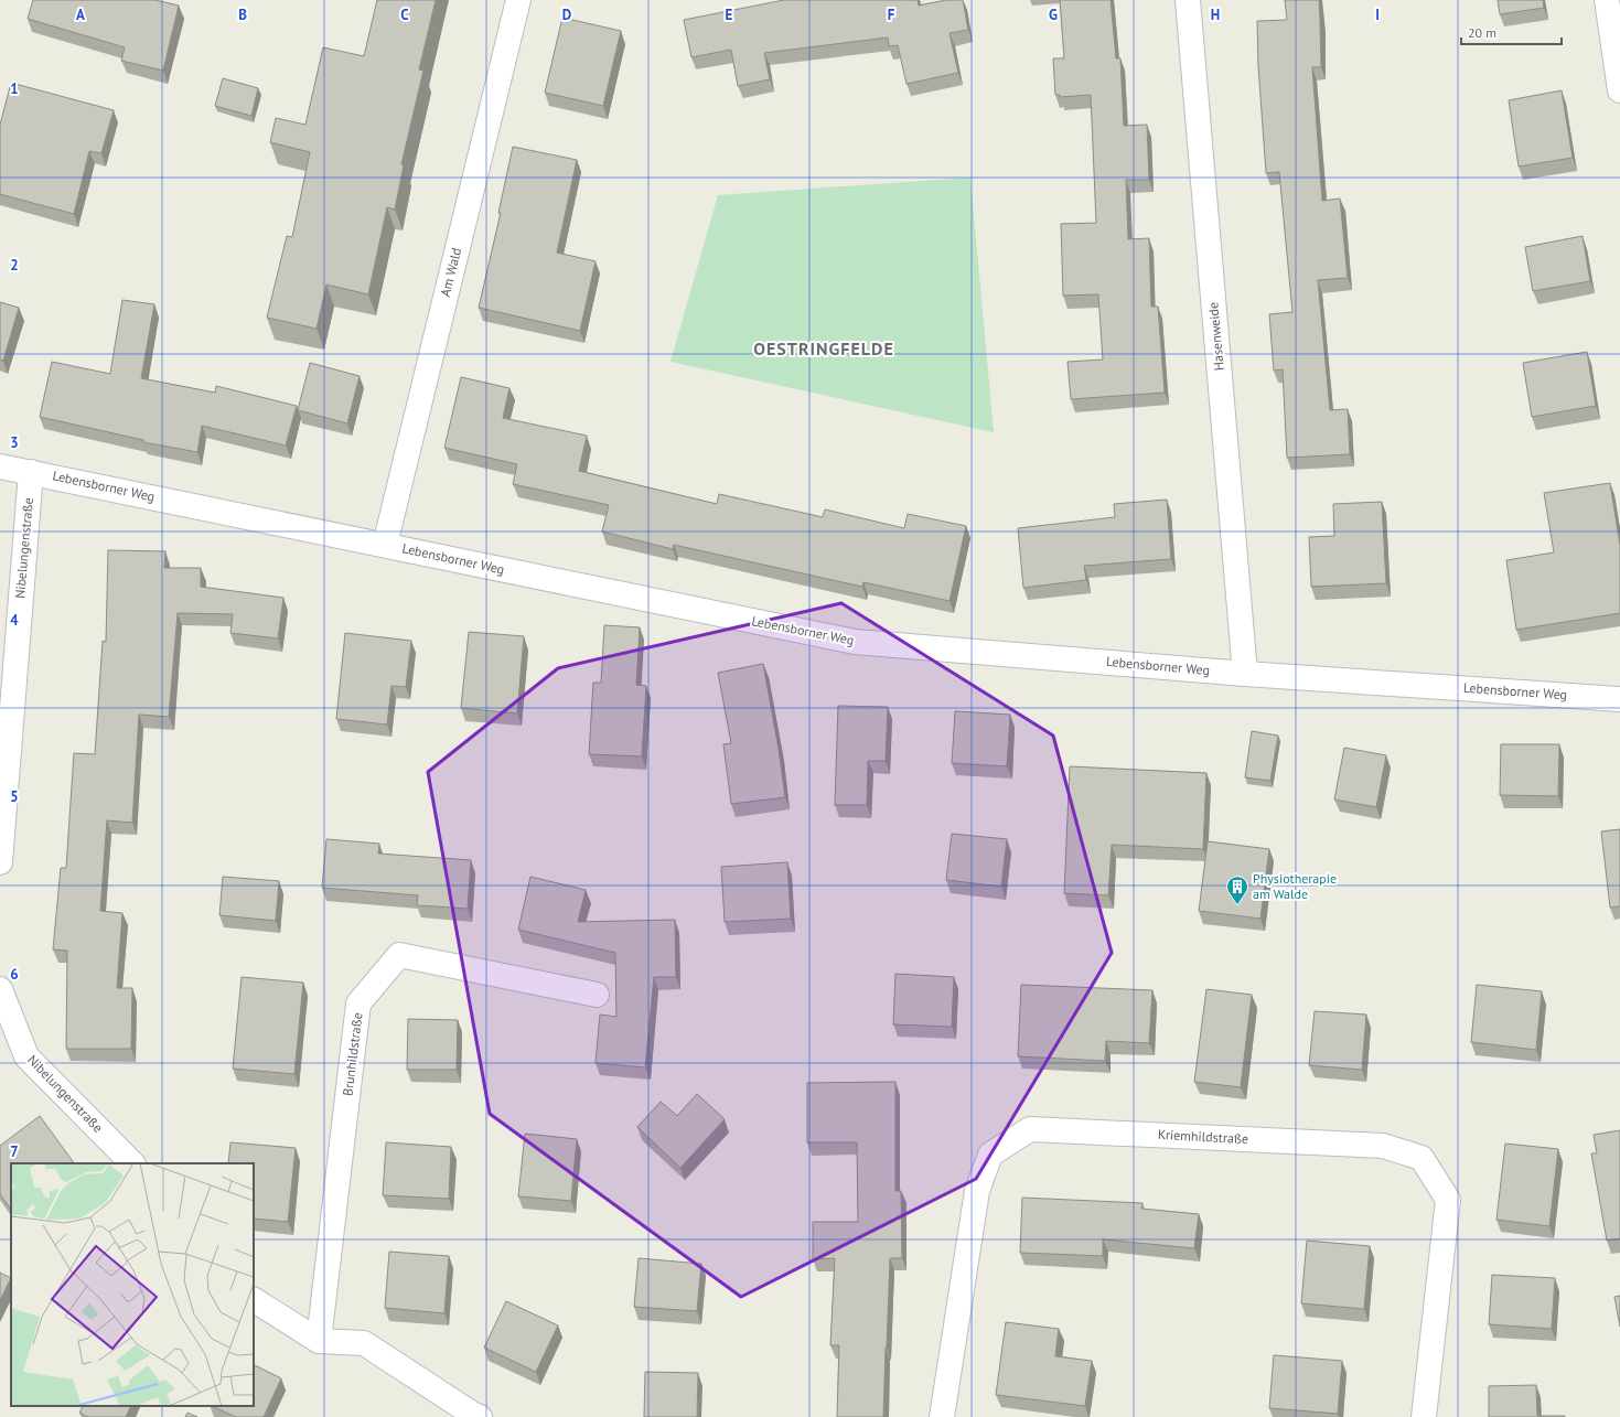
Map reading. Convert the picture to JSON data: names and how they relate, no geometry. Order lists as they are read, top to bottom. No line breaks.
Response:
{"streets":{"street":["Am Wald","Hasenweide","Lebensborner Weg","Nibelungenstraße","Brunhildstraße","Kriemhildstraße"]},"crossings":[["Am Wald","Lebensborner Weg"],["Hasenweide","Lebensborner Weg"],["Lebensborner Weg","Nibelungenstraße"]],"districts":["OESTRINGFELDE"],"places":{"building":["Physiotherapie am Walde"]},"scale_bar":"20 m","grid":{"columns":["A","B","C","D","E","F","G","H","I"],"rows":["1","2","3","4","5","6","7"]}}
